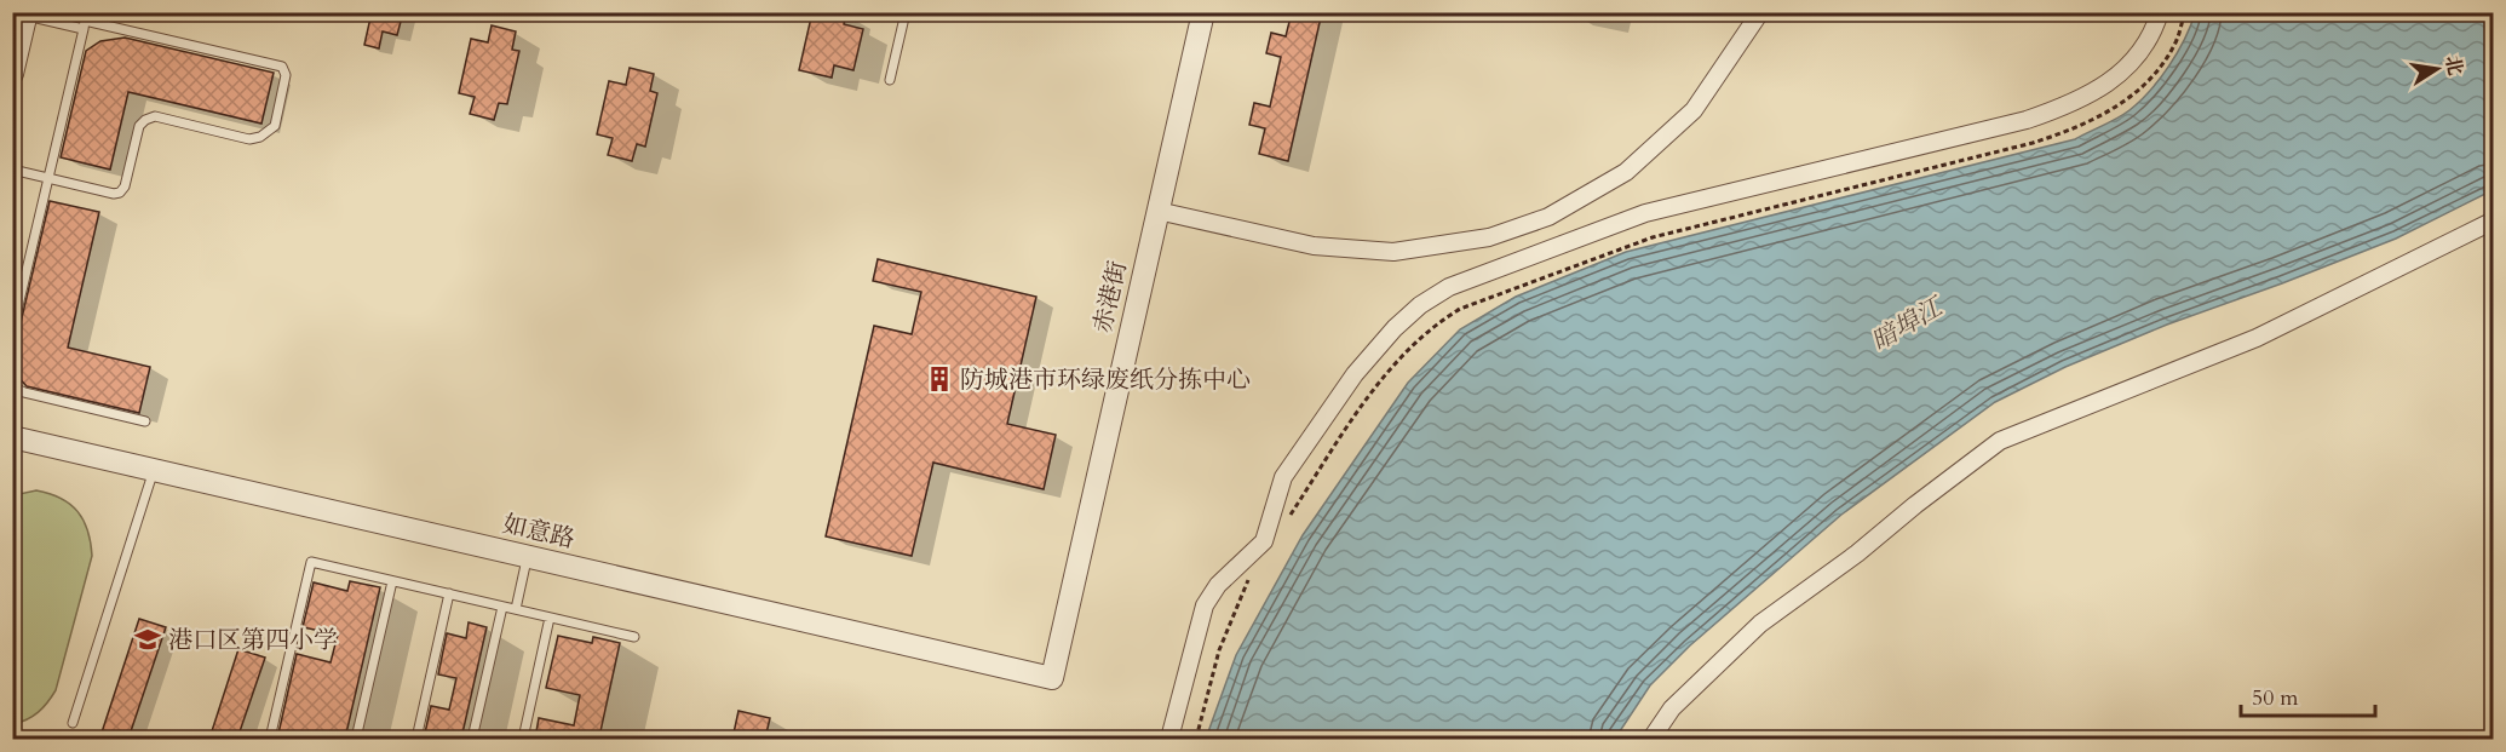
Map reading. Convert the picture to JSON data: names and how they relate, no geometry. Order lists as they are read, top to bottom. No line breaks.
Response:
{"streets":{"street":["赤港街","如意路"]},"crossings":[["赤港街","如意路"]],"water":["暗埠江"],"places":{"building":["防城港市环绿废纸分拣中心"],"school or university":["港口区第四小学"]},"scale_bar":"50 m","north":"right"}
